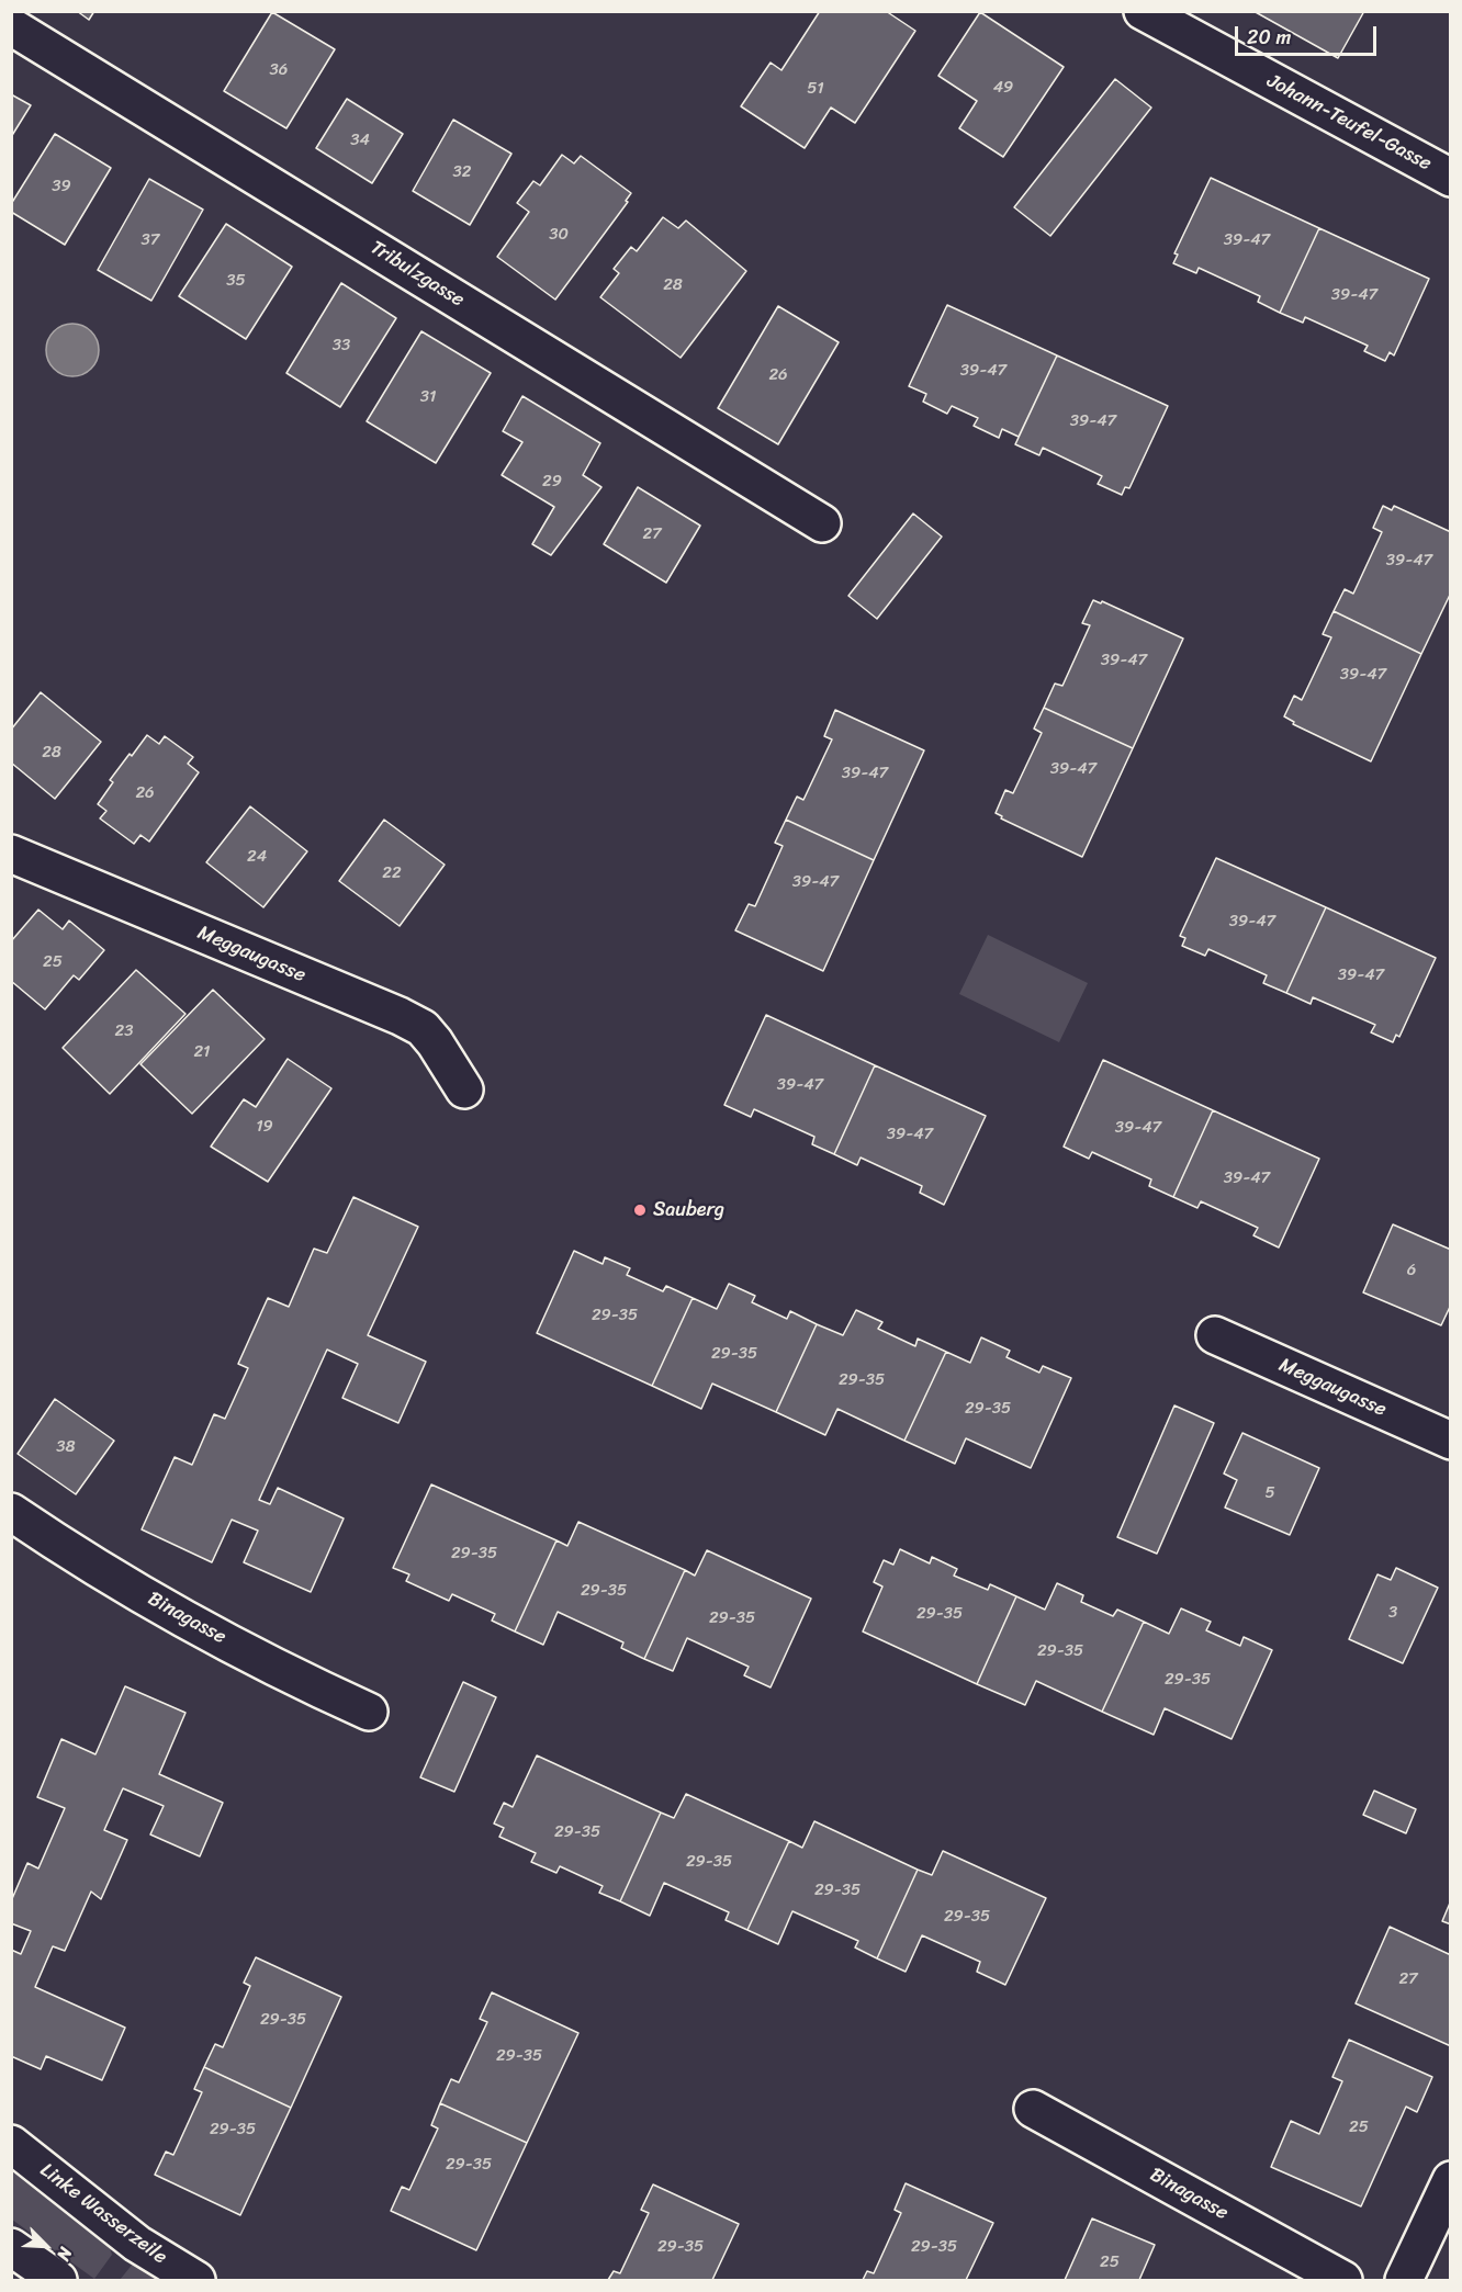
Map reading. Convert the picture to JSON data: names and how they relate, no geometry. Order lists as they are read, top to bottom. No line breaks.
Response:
{"streets":{"street":["Johann-Teufel-Gasse","Tribulzgasse","Meggaugasse","Binagasse","Linke Wasserzeile"]},"places":["Sauberg"],"house_numbers":["36","49","51","34","32","39","30","37","39-47","35","28","39-47","33","39-47","26","31","39-47","29","27","39-47","39-47","39-47","28","39-47","39-47","26","24","22","39-47","39-47","25","39-47","23","21","39-47","19","39-47","39-47","39-47","6","29-35","29-35","29-35","29-35","38","5","29-35","29-35","3","29-35","29-35","29-35","29-35","29-35","29-35","29-35","29-35","27","29-35","29-35","25","29-35","29-35","29-35","29-35","25"],"scale_bar":"20 m","north":"bottom right"}
